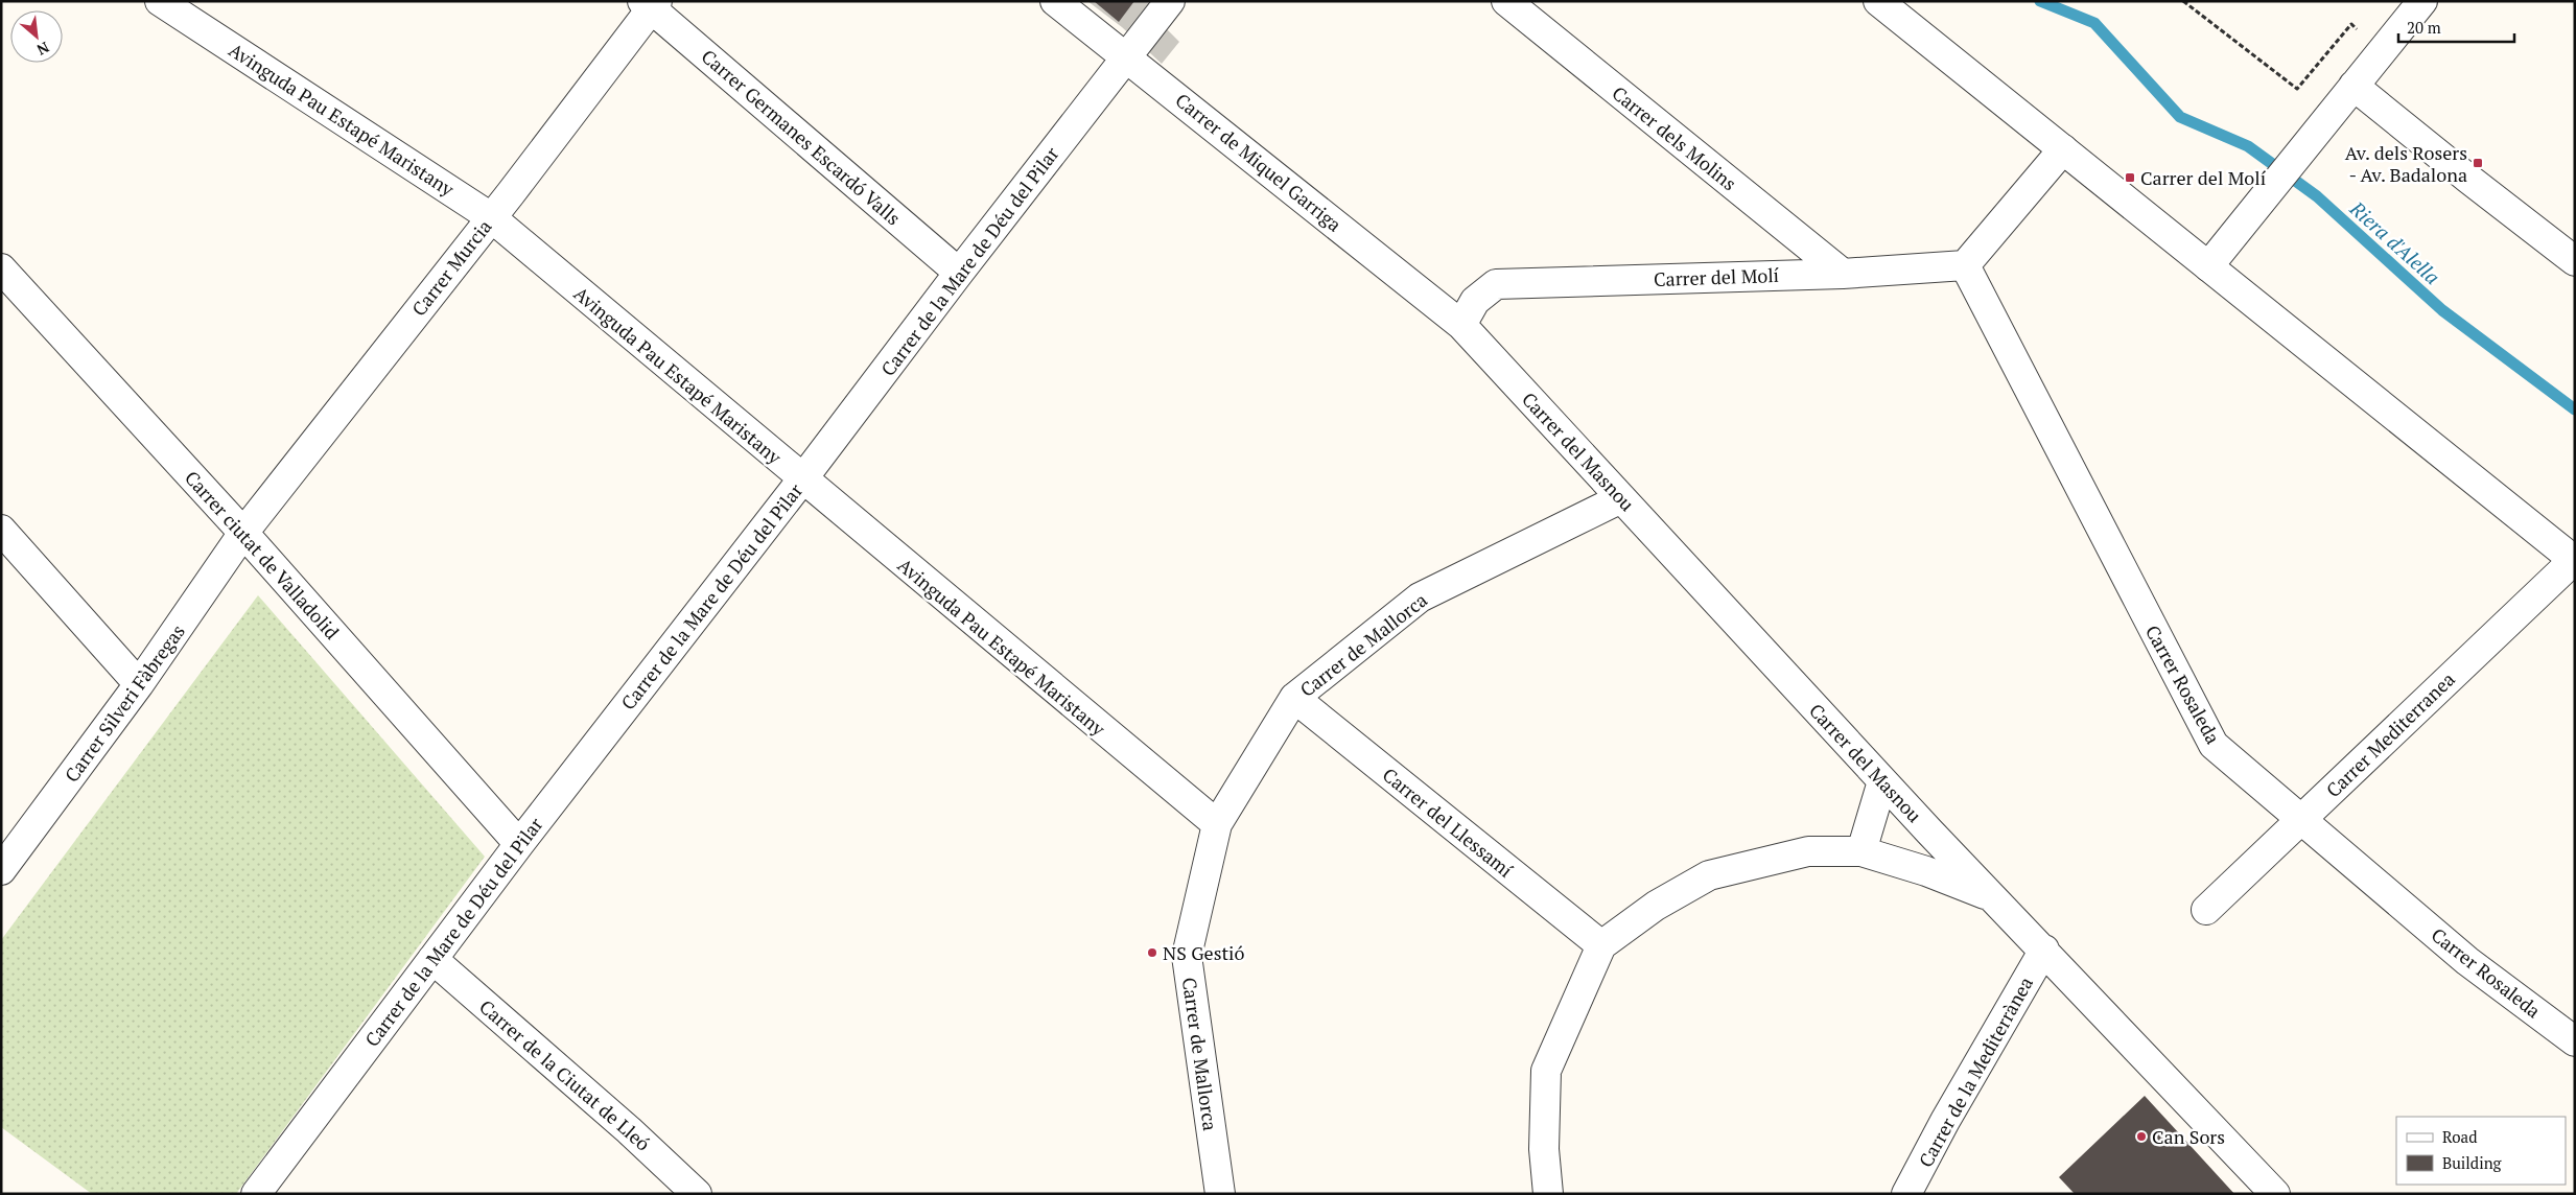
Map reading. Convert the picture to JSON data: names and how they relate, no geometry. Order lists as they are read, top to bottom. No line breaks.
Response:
{"streets":{"street":["Avinguda Pau Estapé Maristany","Carrer Germanes Escardó Valls","Carrer dels Molins","Carrer de Miquel Garriga","Carrer de la Mare de Déu del Pilar","Carrer Murcia","Carrer del Molí","Carrer del Masnou","Carrer ciutat de Valladolid","Carrer de Mallorca","Carrer Rosaleda","Carrer Silveri Fàbregas","Carrer Mediterranea","Carrer del Llessamí","Carrer de la Mediterrànea","Carrer de la Ciutat de Lleó"]},"crossings":[["Avinguda Pau Estapé Maristany","Carrer de la Mare de Déu del Pilar"],["Avinguda Pau Estapé Maristany","Carrer Murcia"],["Avinguda Pau Estapé Maristany","Carrer de Mallorca"],["Carrer Germanes Escardó Valls","Carrer de la Mare de Déu del Pilar"],["Carrer Germanes Escardó Valls","Carrer Murcia"],["Carrer dels Molins","Carrer del Molí"],["Carrer de Miquel Garriga","Carrer de la Mare de Déu del Pilar"],["Carrer de Miquel Garriga","Carrer del Molí"],["Carrer de Miquel Garriga","Carrer del Masnou"],["Carrer de la Mare de Déu del Pilar","Carrer ciutat de Valladolid"],["Carrer de la Mare de Déu del Pilar","Carrer de la Ciutat de Lleó"],["Carrer Murcia","Carrer ciutat de Valladolid"],["Carrer Murcia","Carrer Silveri Fàbregas"],["Carrer del Molí","Carrer del Masnou"],["Carrer del Molí","Carrer Rosaleda"],["Carrer del Masnou","Carrer de Mallorca"],["Carrer del Masnou","Carrer de la Mediterrànea"],["Carrer ciutat de Valladolid","Carrer Silveri Fàbregas"],["Carrer de Mallorca","Carrer del Llessamí"],["Carrer Rosaleda","Carrer Mediterranea"]],"water":["Riera d'Alella"],"places":{"transit":["Av. dels Rosers - Av. Badalona","Carrer del Molí"],"other":["NS Gestió","Can Sors"]},"legend":["Road","Building"],"scale_bar":"20 m","north":"bottom right"}
